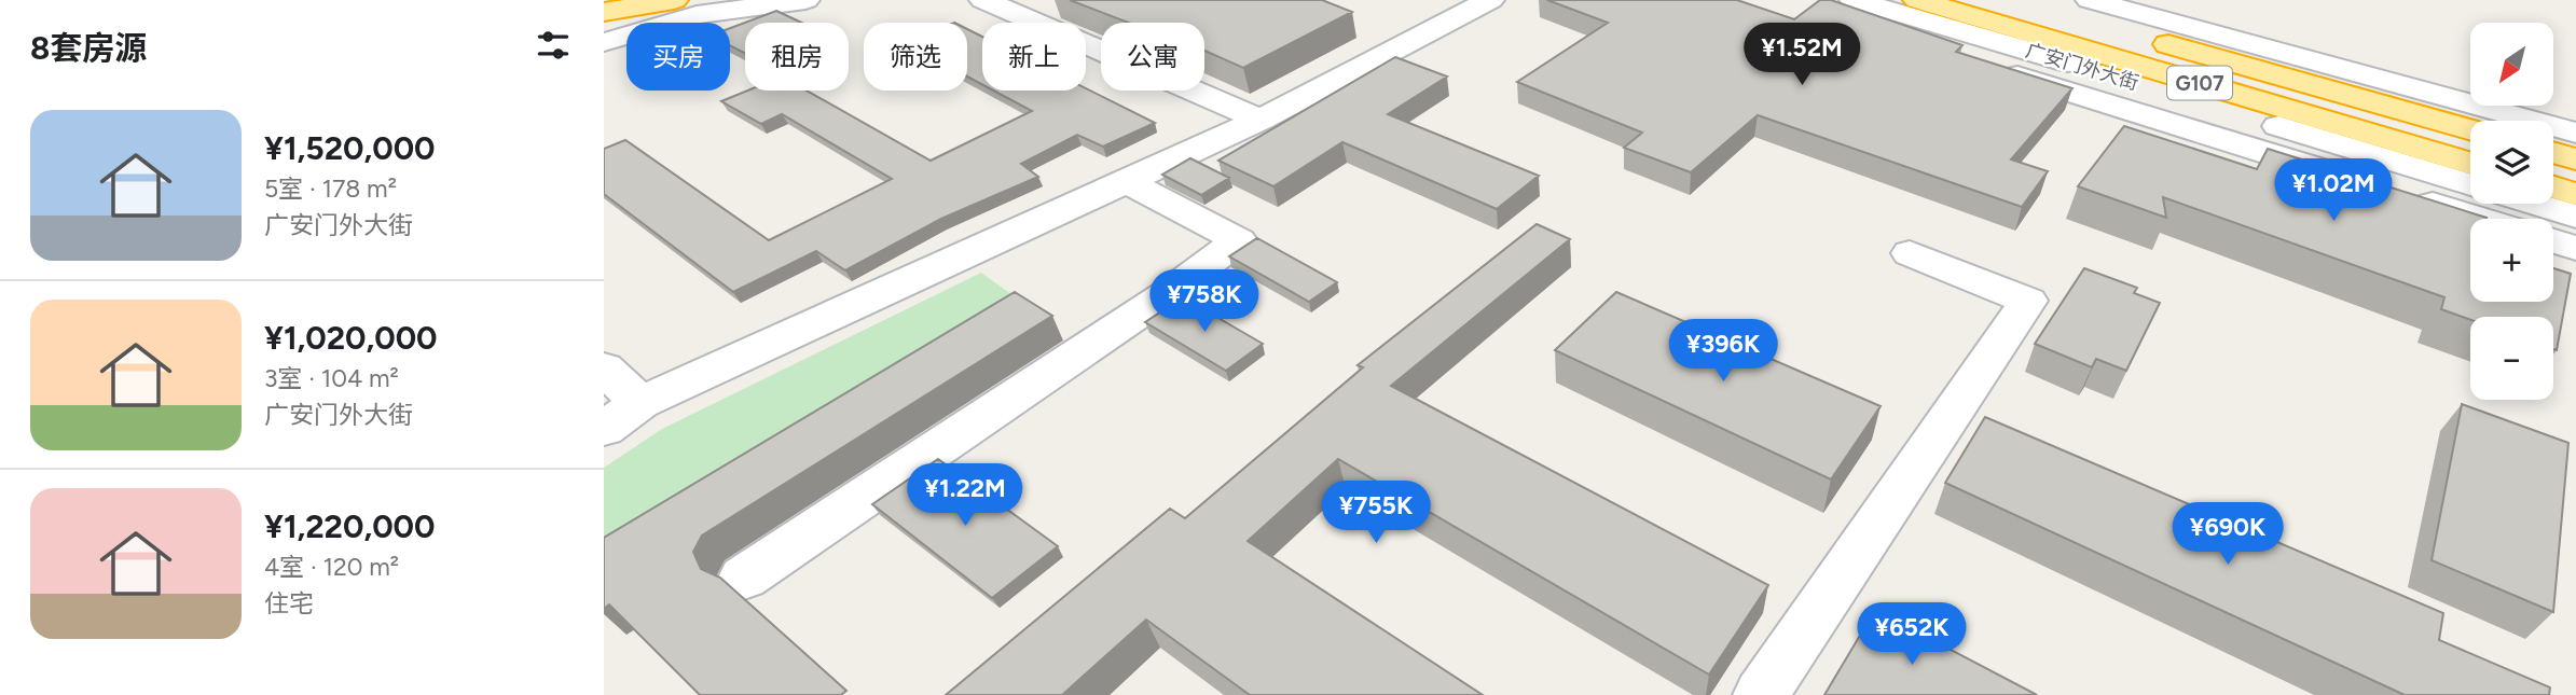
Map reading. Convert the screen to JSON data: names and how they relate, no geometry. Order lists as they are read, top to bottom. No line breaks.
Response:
{"streets":{"highway":["广安门外大街","G107"]},"north":"bottom left","page":{"heading":"8套房源","map_buttons":["+","−"],"price":["¥1.52M","¥1.02M","¥758K","¥396K","¥1.22M","¥755K","¥690K","¥652K"],"chip":["买房","租房","筛选","新上","公寓"],"list":[{"name":"¥1,520,000","note":"5室 · 178 m² · 广安门外大街"},{"name":"¥1,020,000","note":"3室 · 104 m² · 广安门外大街"},{"name":"¥1,220,000","note":"4室 · 120 m² · 住宅"}]}}
